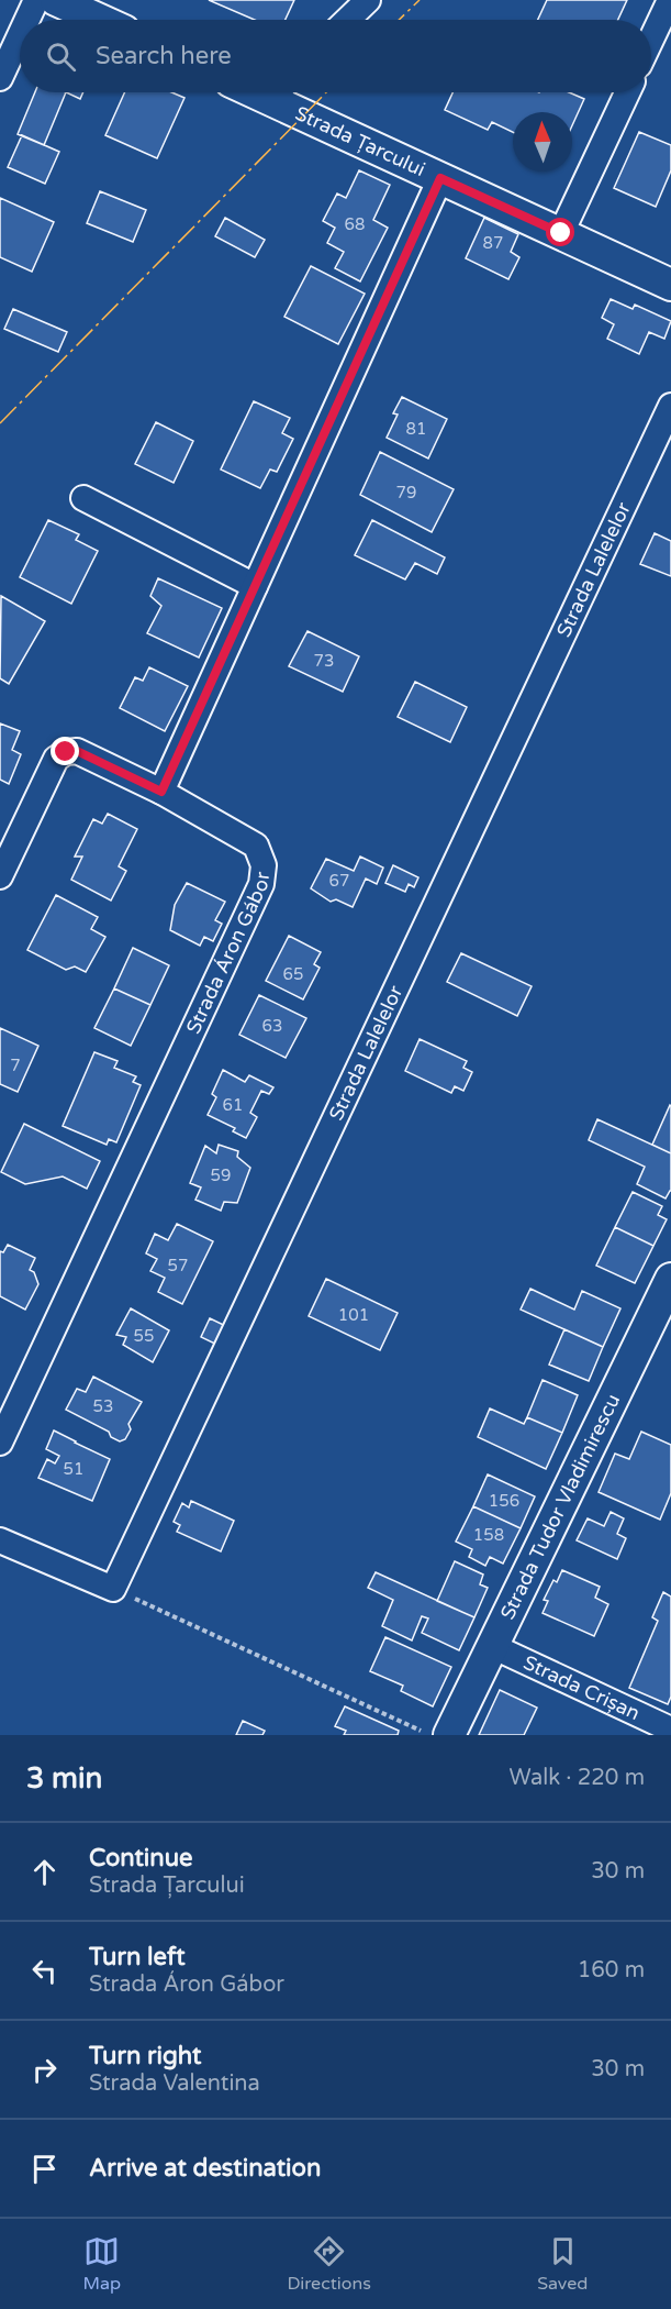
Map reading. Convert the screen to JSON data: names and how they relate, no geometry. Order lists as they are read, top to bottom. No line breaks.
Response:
{"streets":{"street":["Strada Țarcului","Strada Lalelelor","Strada Áron Gábor","Strada Tudor Vladimirescu","Strada Crișan"]},"crossings":[["Strada Tudor Vladimirescu","Strada Crișan"]],"house_numbers":["68","87","81","79","73","67","65","63","7","61","59","57","101","55","53","51","156","158"],"north":"top","page":{"search":"Search here","heading":["3 min","Walk · 220 m"],"list":[["Continue","Strada Țarcului","30 m"],["Turn left","Strada Áron Gábor","160 m"],["Turn right","Strada Valentina","30 m"],"Arrive at destination"],"nav":["Map","Directions","Saved"]}}
